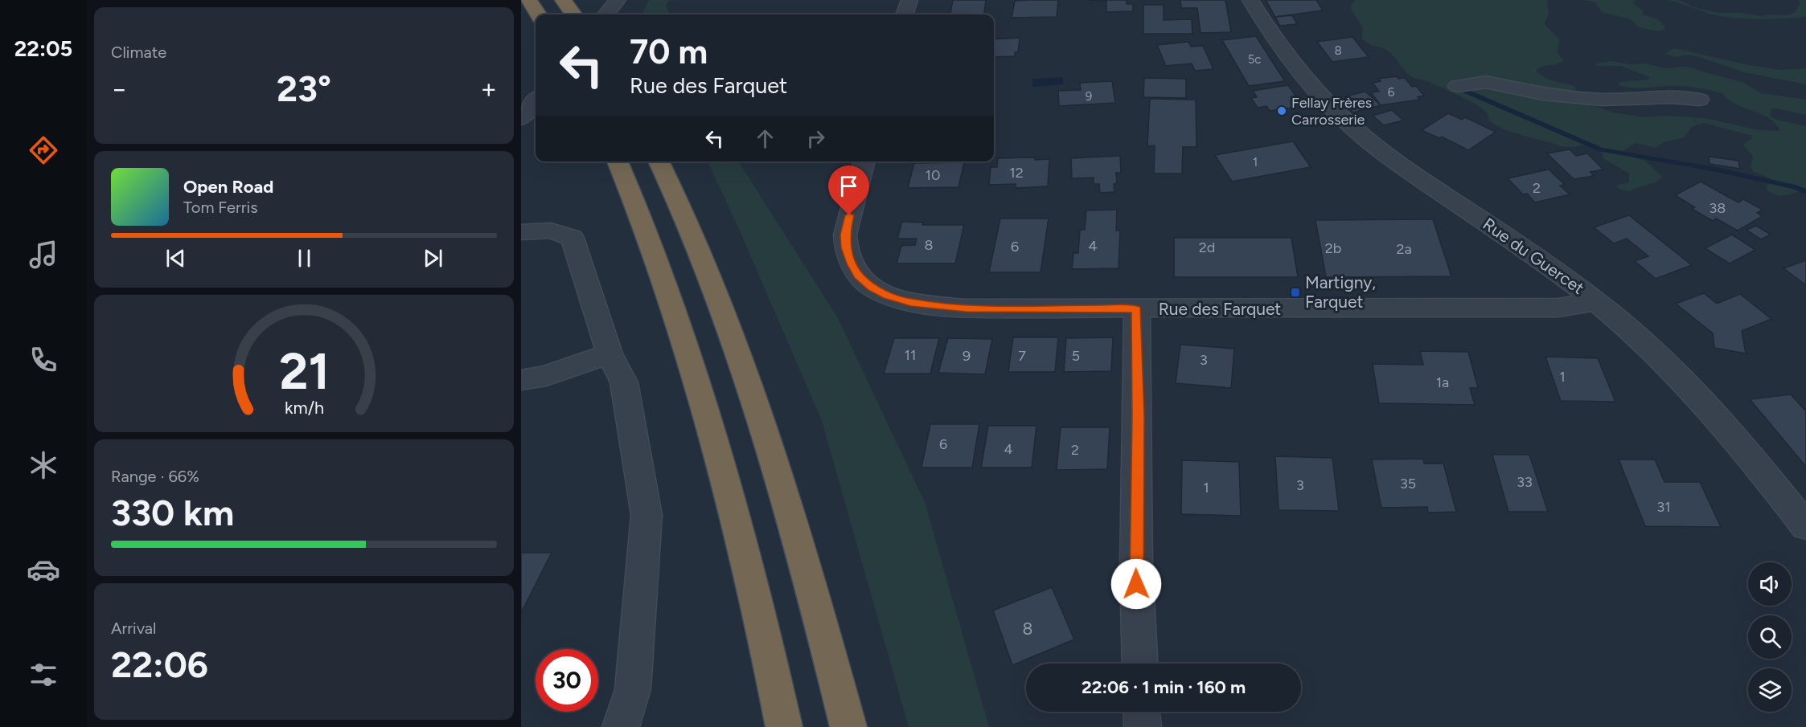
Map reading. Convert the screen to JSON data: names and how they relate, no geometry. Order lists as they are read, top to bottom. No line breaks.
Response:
{"streets":{"street":["Rue du Guercet","Rue des Farquet"]},"crossings":[["Rue du Guercet","Rue des Farquet"]],"places":{"other":["Fellay Frères Carrosserie"],"transit":["Martigny, Farquet"]},"house_numbers":["8","5c","6","9","1","12","10","2","38","8","4","6","2d","2b","2a","11","9","7","5","3","1","1a","6","4","2","33","35","3","1","31","8"],"page":{"tabs":"22:05","tile":["Climate",["Range · 66%","330 km"],["Arrival","22:06"]],"turn":["70 m","Rue des Farquet"],"heat":["−","23°","+"],"song":["Open Road","Tom Ferris"],"limit":"30","trip":"22:06 · 1 min · 160 m","gauge":["21","km/h"]}}
